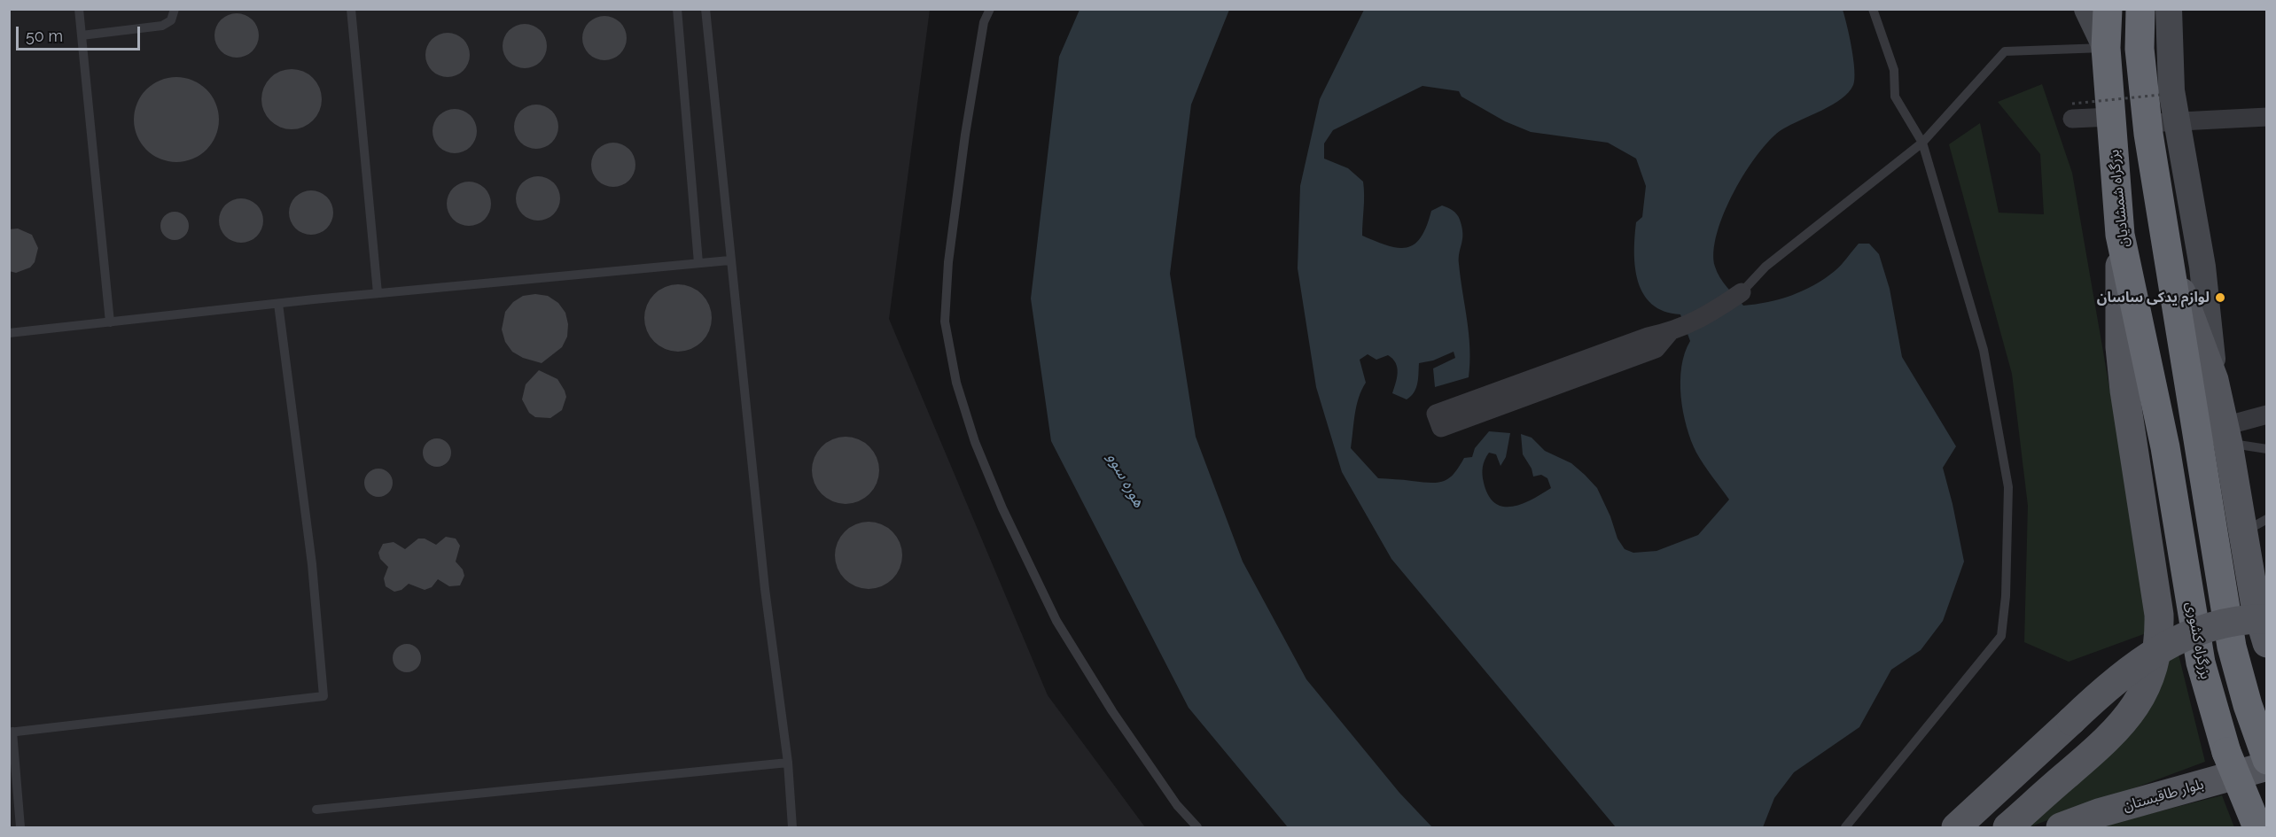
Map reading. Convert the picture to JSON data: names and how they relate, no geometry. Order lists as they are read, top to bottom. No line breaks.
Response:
{"streets":{"highway":["بزرگراه شمشادیان","بزرگراه کشوری"],"main road":["بلوار طاقبستان"]},"crossings":[["بزرگراه شمشادیان","بزرگراه کشوری"]],"water":["هوره سوو"],"places":["لوازم یدکی ساسان"],"scale_bar":"50 m"}
